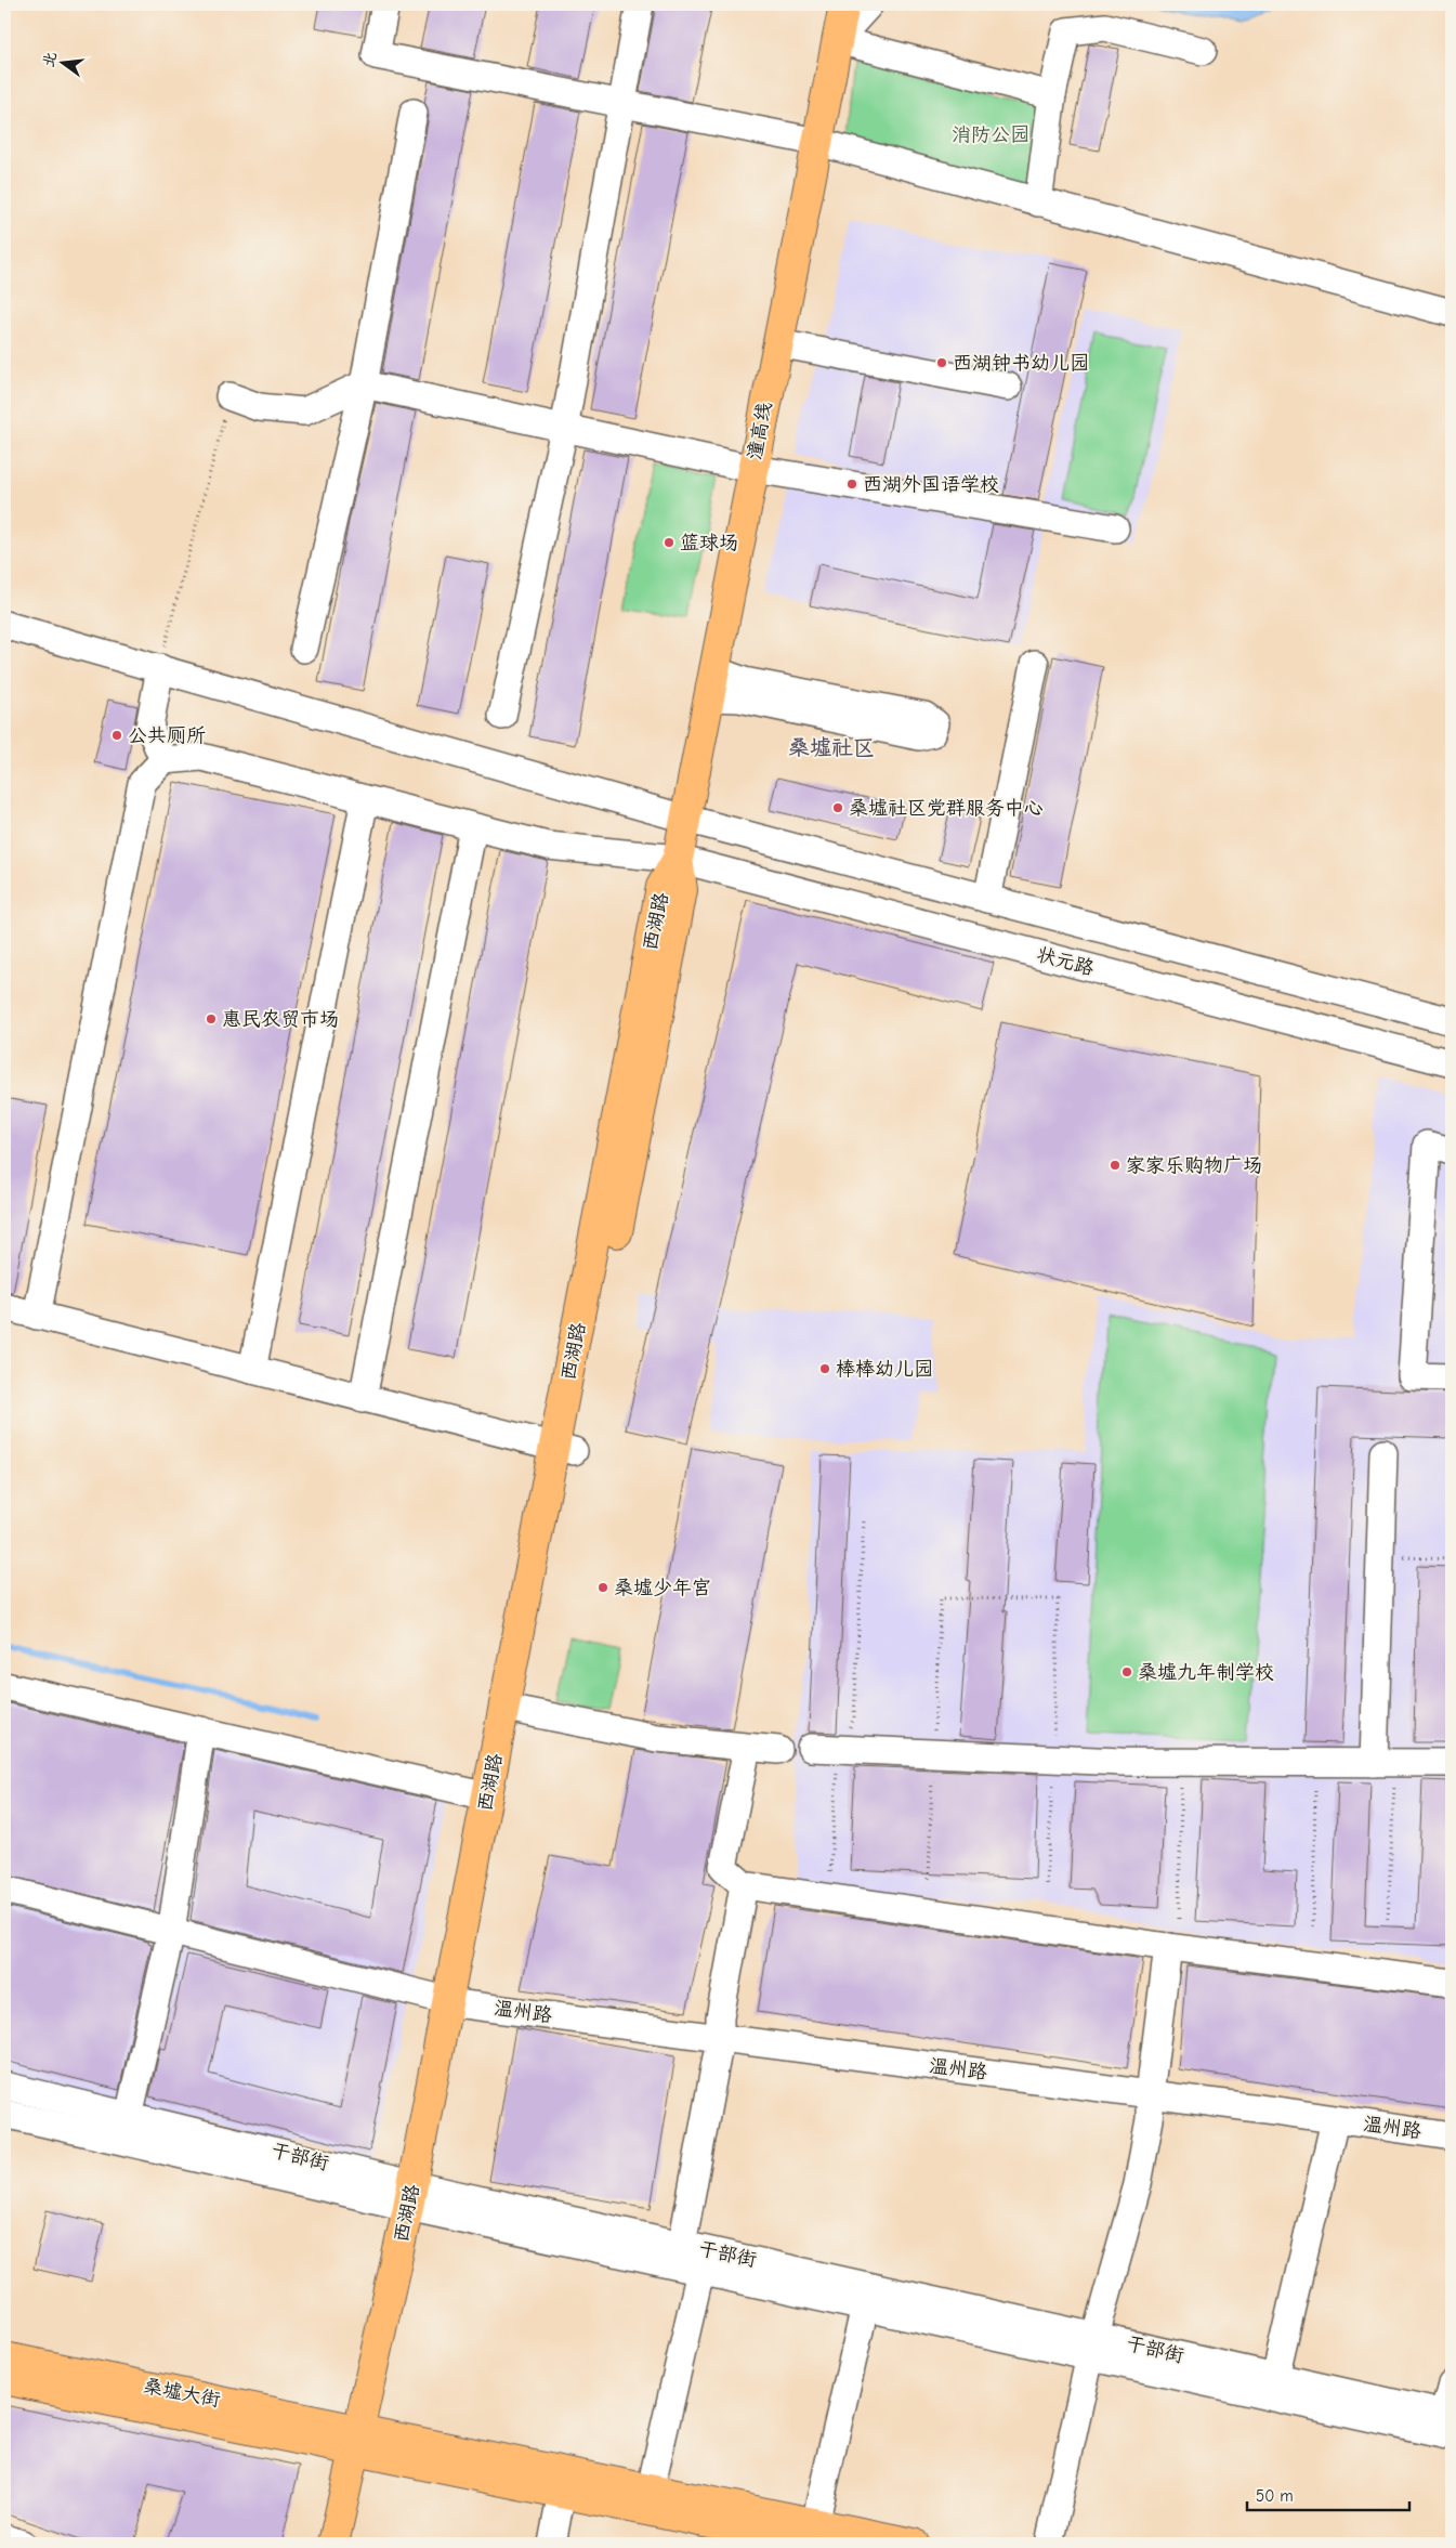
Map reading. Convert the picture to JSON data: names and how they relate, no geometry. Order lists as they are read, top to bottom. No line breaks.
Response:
{"streets":{"main road":["潼高线","西湖路","桑墟大街"],"street":["状元路","温州路","干部街"]},"crossings":[["潼高线","西湖路"],["潼高线","状元路"],["西湖路","状元路"],["西湖路","温州路"],["西湖路","干部街"],["西湖路","桑墟大街"]],"districts":["桑墟社区"],"parks":["消防公园"],"places":["西湖钟书幼儿园","西湖外国语学校","篮球场","公共厕所","桑墟社区党群服务中心","惠民农贸市场","家家乐购物广场","棒棒幼儿园","桑墟少年宫","桑墟九年制学校"],"scale_bar":"50 m","north":"left"}
